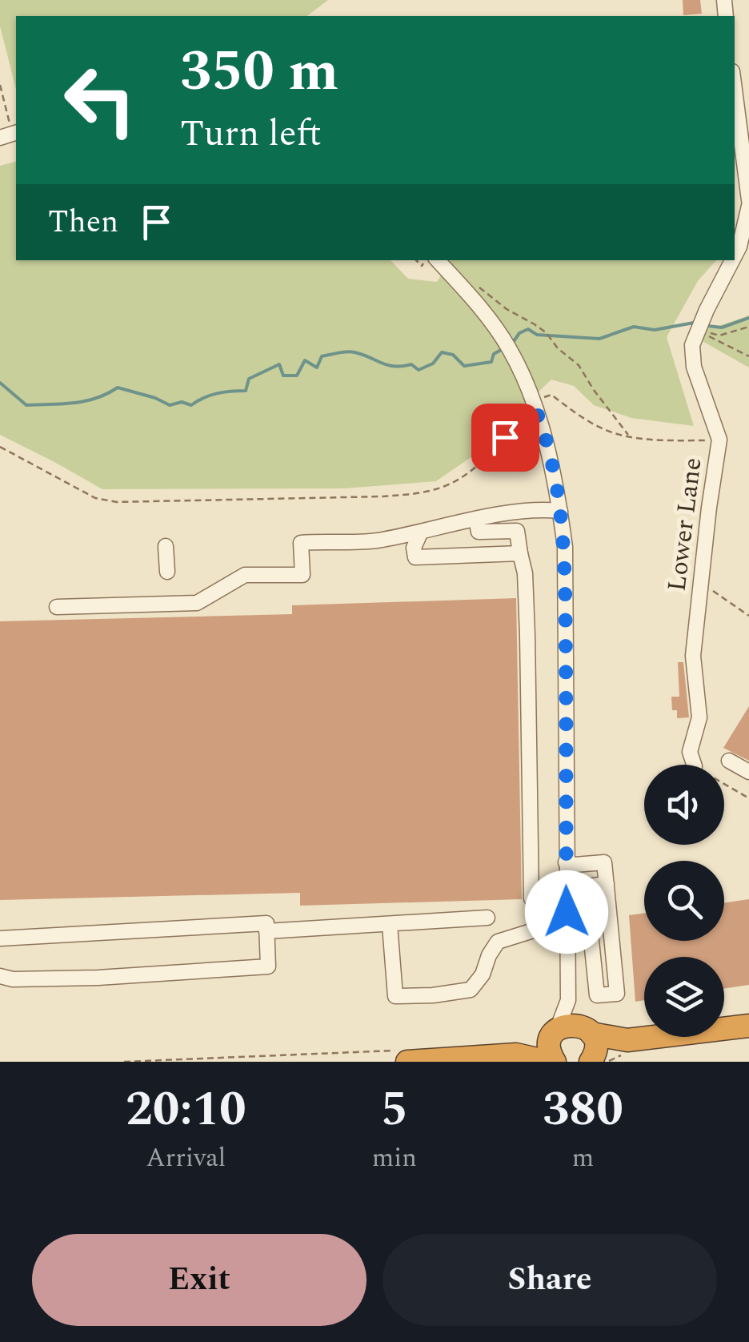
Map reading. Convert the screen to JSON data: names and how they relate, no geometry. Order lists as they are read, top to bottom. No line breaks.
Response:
{"streets":{"street":["Lower Lane"]},"page":{"turn":["350 m","Turn left"],"then":"Then","eta":["20:10","Arrival","5","min","380","m"],"buttons":["Exit","Share"]}}
